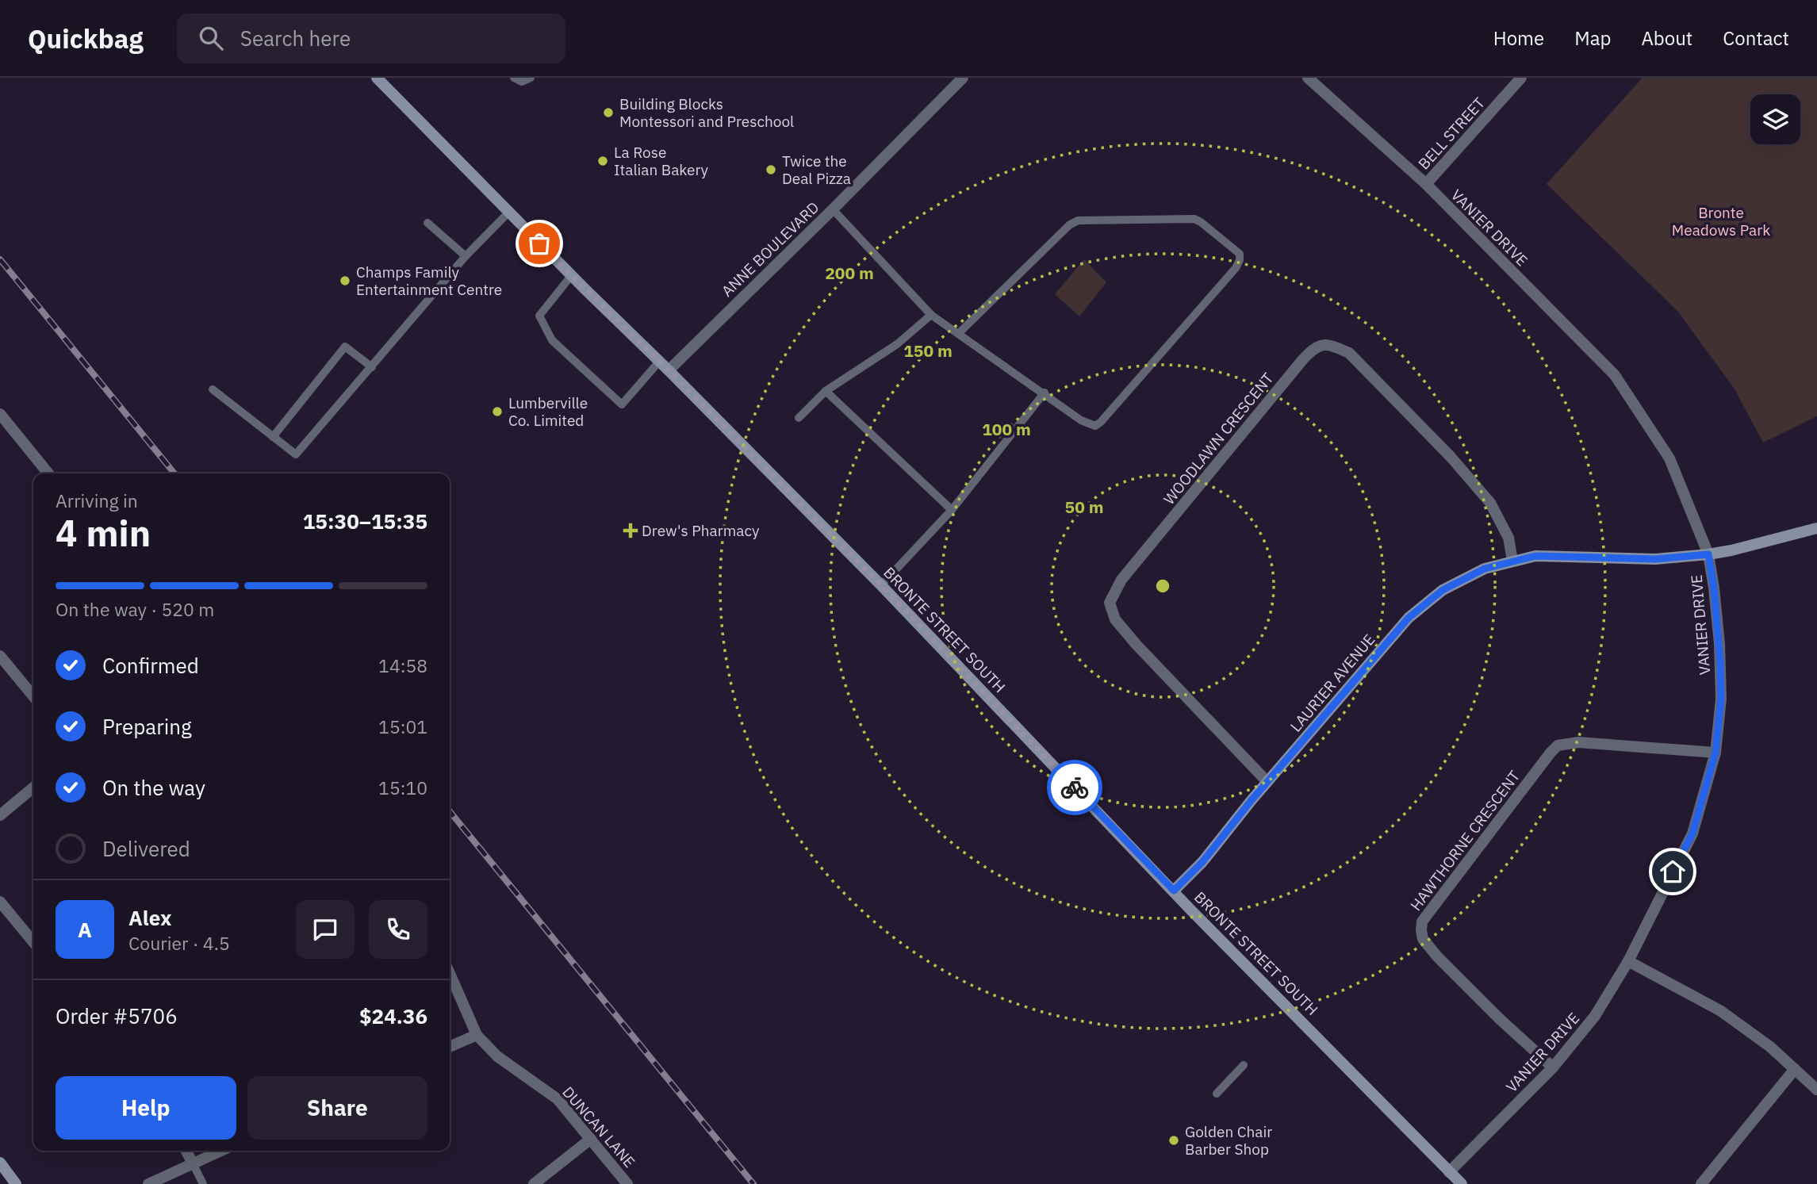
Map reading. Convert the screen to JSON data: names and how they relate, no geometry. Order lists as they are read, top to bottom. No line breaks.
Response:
{"streets":{"main road":["BRONTE STREET SOUTH","LAURIER AVENUE"],"street":["BELL STREET","VANIER DRIVE","ANNE BOULEVARD","WOODLAWN CRESCENT","HAWTHORNE CRESCENT","DUNCAN LANE"]},"crossings":[["BELL STREET","VANIER DRIVE"],["VANIER DRIVE","BRONTE STREET SOUTH"],["VANIER DRIVE","LAURIER AVENUE"],["VANIER DRIVE","HAWTHORNE CRESCENT"],["ANNE BOULEVARD","BRONTE STREET SOUTH"],["WOODLAWN CRESCENT","LAURIER AVENUE"],["BRONTE STREET SOUTH","LAURIER AVENUE"]],"parks":["Bronte Meadows Park"],"places":{"other":["Building Blocks Montessori and Preschool","La Rose Italian Bakery","Twice the Deal Pizza","Champs Family Entertainment Centre","Lumberville Co. Limited","Golden Chair Barber Shop"],"health":["Drew's Pharmacy"]},"page":{"header":"Quickbag","search":"Search here","nav":["Home","Map","About","Contact"],"heading":["4 min","Arriving in","15:30–15:35"],"panel":["Alex","Courier · 4.5","Order #5706","$24.36"],"bar":"On the way · 520 m","list":[["Confirmed","14:58"],["Preparing","15:01"],["On the way","15:10"],"Delivered"],"round":"A","buttons":["Help","Share"]},"rings":["200 m","150 m","100 m","50 m"]}
